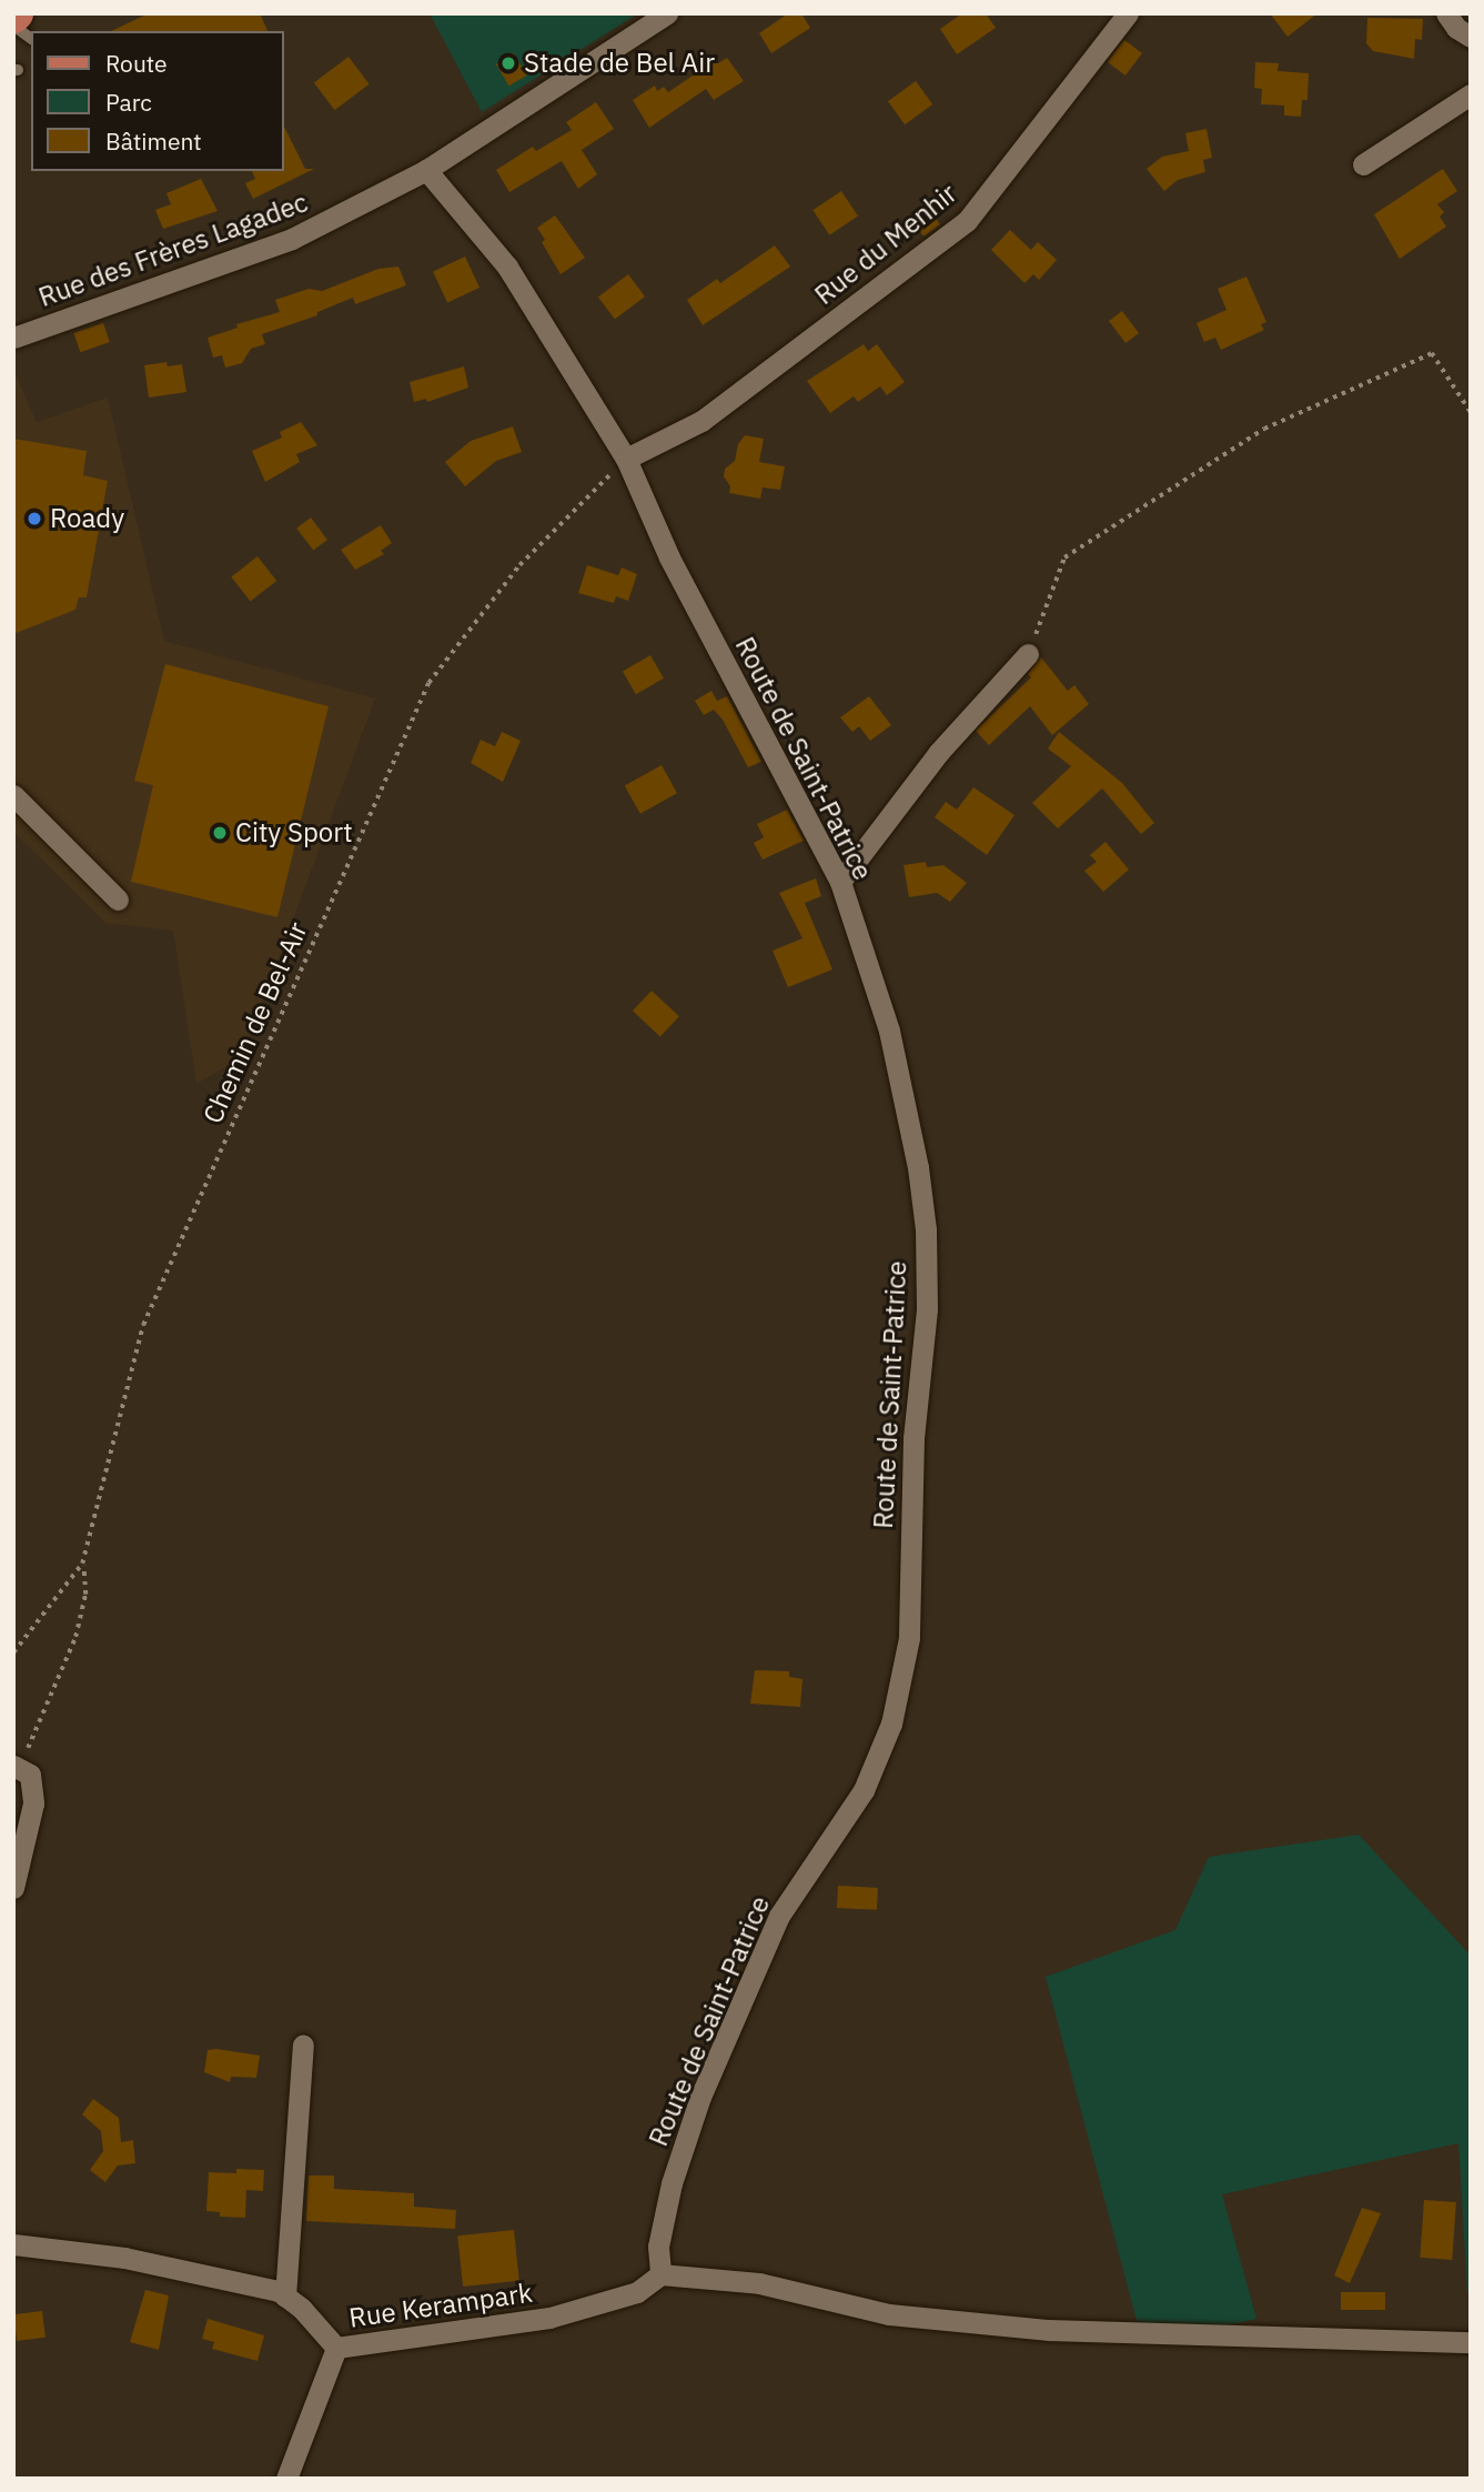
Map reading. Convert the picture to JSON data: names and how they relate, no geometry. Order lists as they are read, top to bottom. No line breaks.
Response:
{"streets":{"street":["Rue du Menhir","Rue des Frères Lagadec","Route de Saint-Patrice","Rue Kerampark"],"path":["Chemin de Bel-Air"]},"crossings":[["Rue du Menhir","Route de Saint-Patrice"],["Rue du Menhir","Chemin de Bel-Air"],["Rue des Frères Lagadec","Route de Saint-Patrice"],["Route de Saint-Patrice","Chemin de Bel-Air"],["Route de Saint-Patrice","Rue Kerampark"]],"places":["Stade de Bel Air","Roady","City Sport"],"legend":["Route","Parc","Bâtiment"]}
